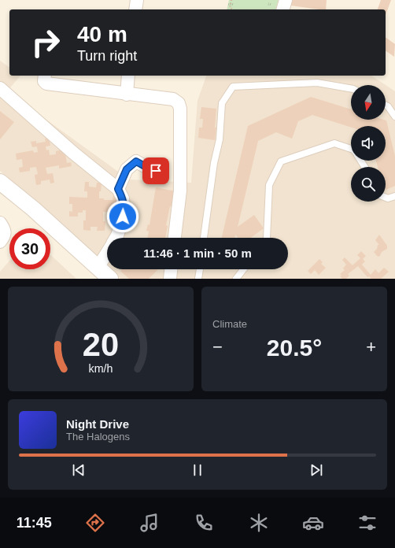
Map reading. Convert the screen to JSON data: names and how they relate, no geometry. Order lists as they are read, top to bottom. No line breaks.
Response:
{"north":"bottom","page":{"turn":["40 m","Turn right"],"limit":"30","trip":"11:46 · 1 min · 50 m","tile":"Climate","heat":["−","20.5°","+"],"song":["Night Drive","The Halogens"],"tabs":"11:45","gauge":["20","km/h"]}}
